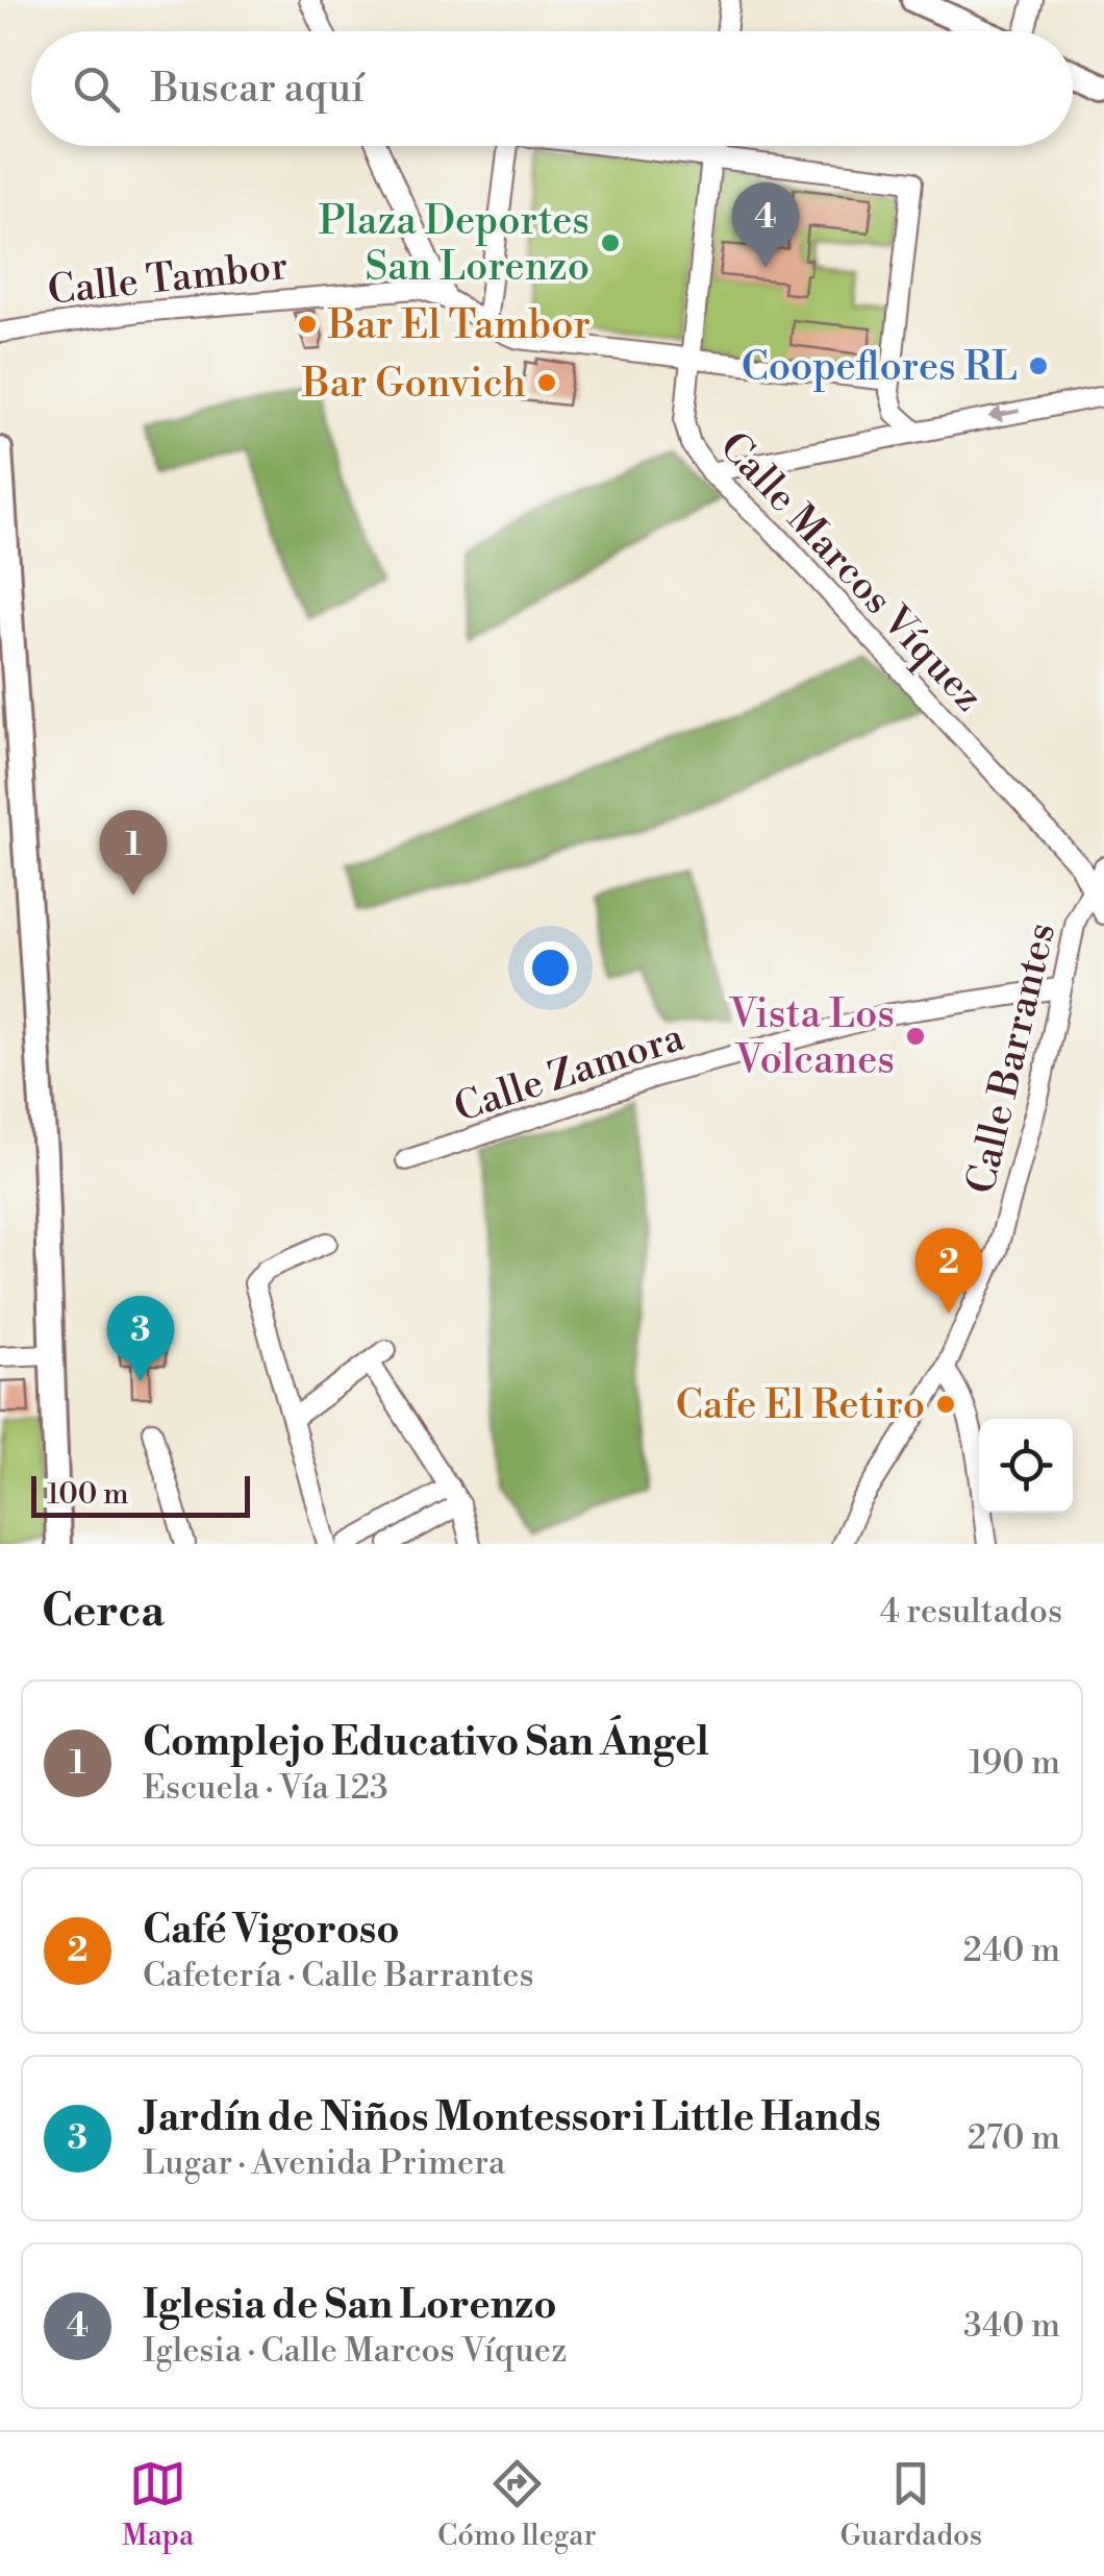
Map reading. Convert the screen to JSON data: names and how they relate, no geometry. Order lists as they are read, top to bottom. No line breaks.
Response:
{"streets":{"street":["Calle Tambor","Calle Marcos Víquez","Calle Barrantes","Calle Zamora"]},"crossings":[["Calle Tambor","Calle Marcos Víquez"],["Calle Marcos Víquez","Calle Barrantes"],["Calle Barrantes","Calle Zamora"]],"places":["Plaza Deportes San Lorenzo","Bar El Tambor","Coopeflores RL","Bar Gonvich","Vista Los Volcanes","Cafe El Retiro"],"scale_bar":"100 m","page":{"search":"Buscar aquí","pins":["4","1","2","3"],"scale":"100 m","heading":["Cerca","4 resultados"],"list":[{"mark":"1","name":"Complejo Educativo San Ángel","note":"Escuela · Vía 123","value":"190 m"},{"mark":"2","name":"Café Vigoroso","note":"Cafetería · Calle Barrantes","value":"240 m"},{"mark":"3","name":"Jardín de Niños Montessori Little Hands","note":"Lugar · Avenida Primera","value":"270 m"},{"mark":"4","name":"Iglesia de San Lorenzo","note":"Iglesia · Calle Marcos Víquez","value":"340 m"}],"nav":["Mapa","Cómo llegar","Guardados"]}}
